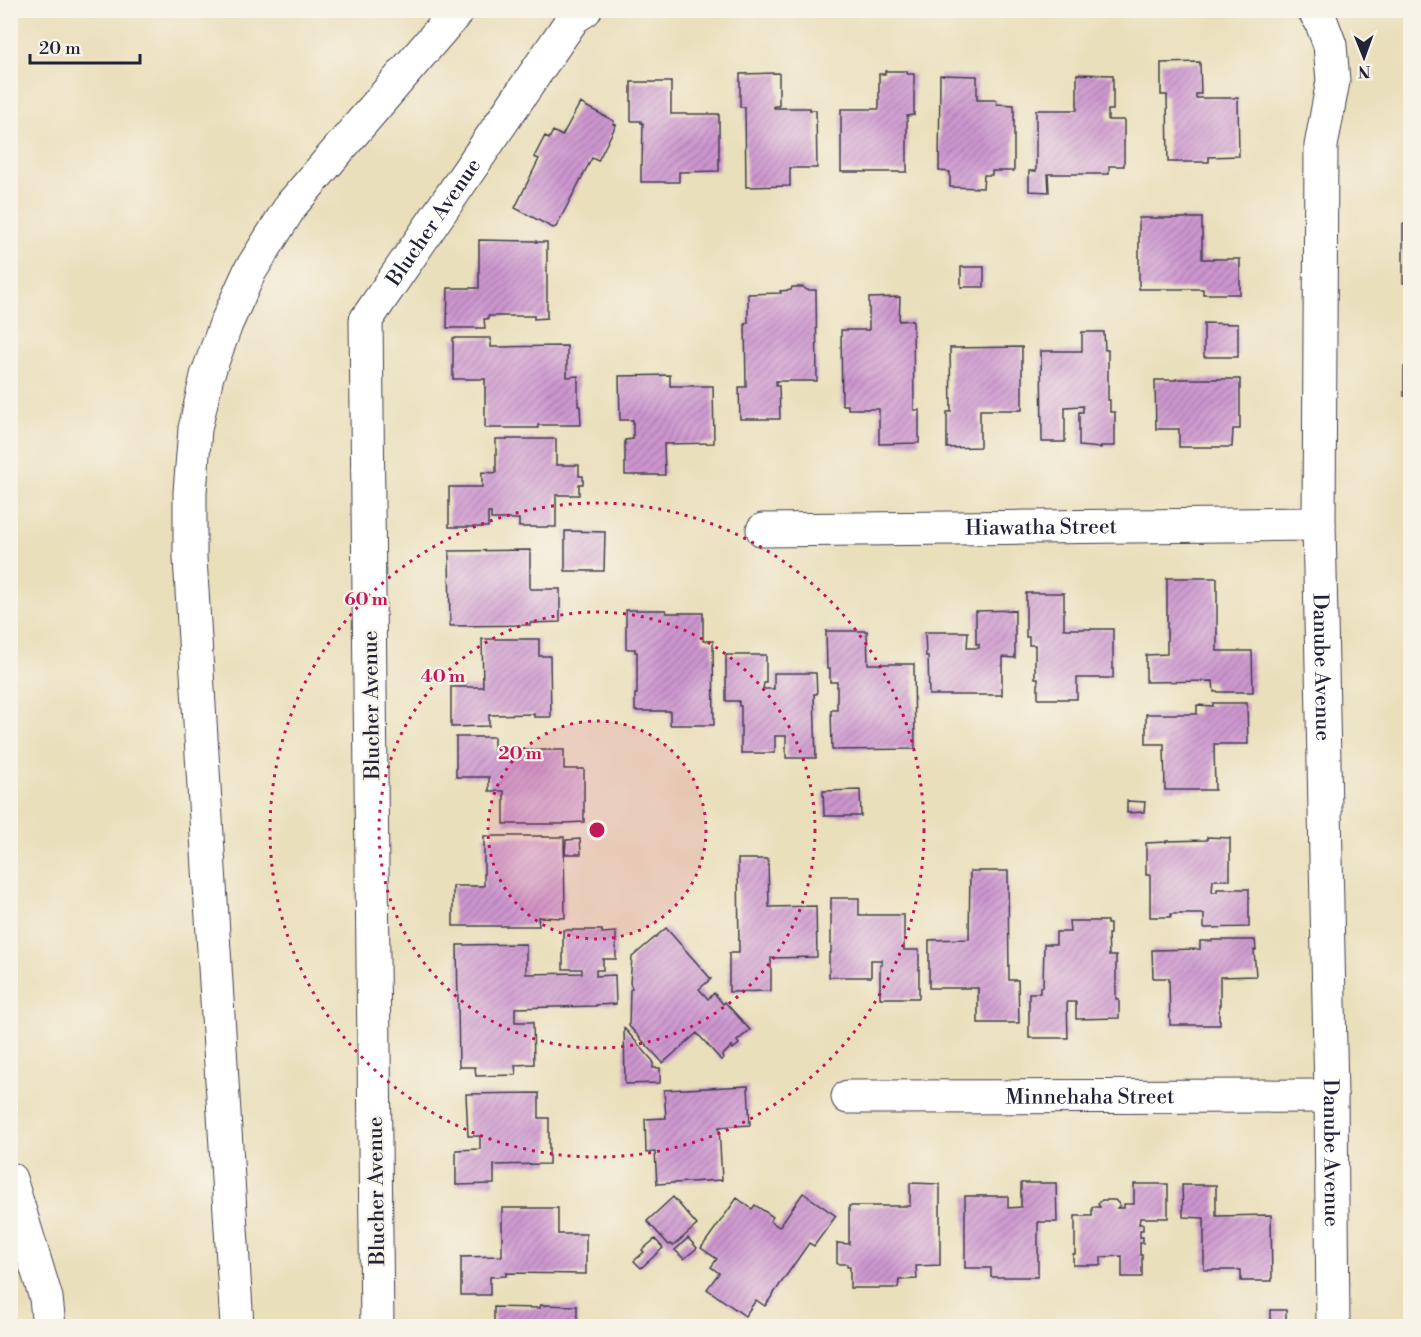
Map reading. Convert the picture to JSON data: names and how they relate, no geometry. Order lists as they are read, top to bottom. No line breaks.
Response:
{"streets":{"main road":["Blucher Avenue","Hiawatha Street","Danube Avenue","Minnehaha Street"]},"crossings":[["Hiawatha Street","Danube Avenue"],["Danube Avenue","Minnehaha Street"]],"scale_bar":"20 m","north":"bottom","rings":["60 m","40 m","20 m"]}
